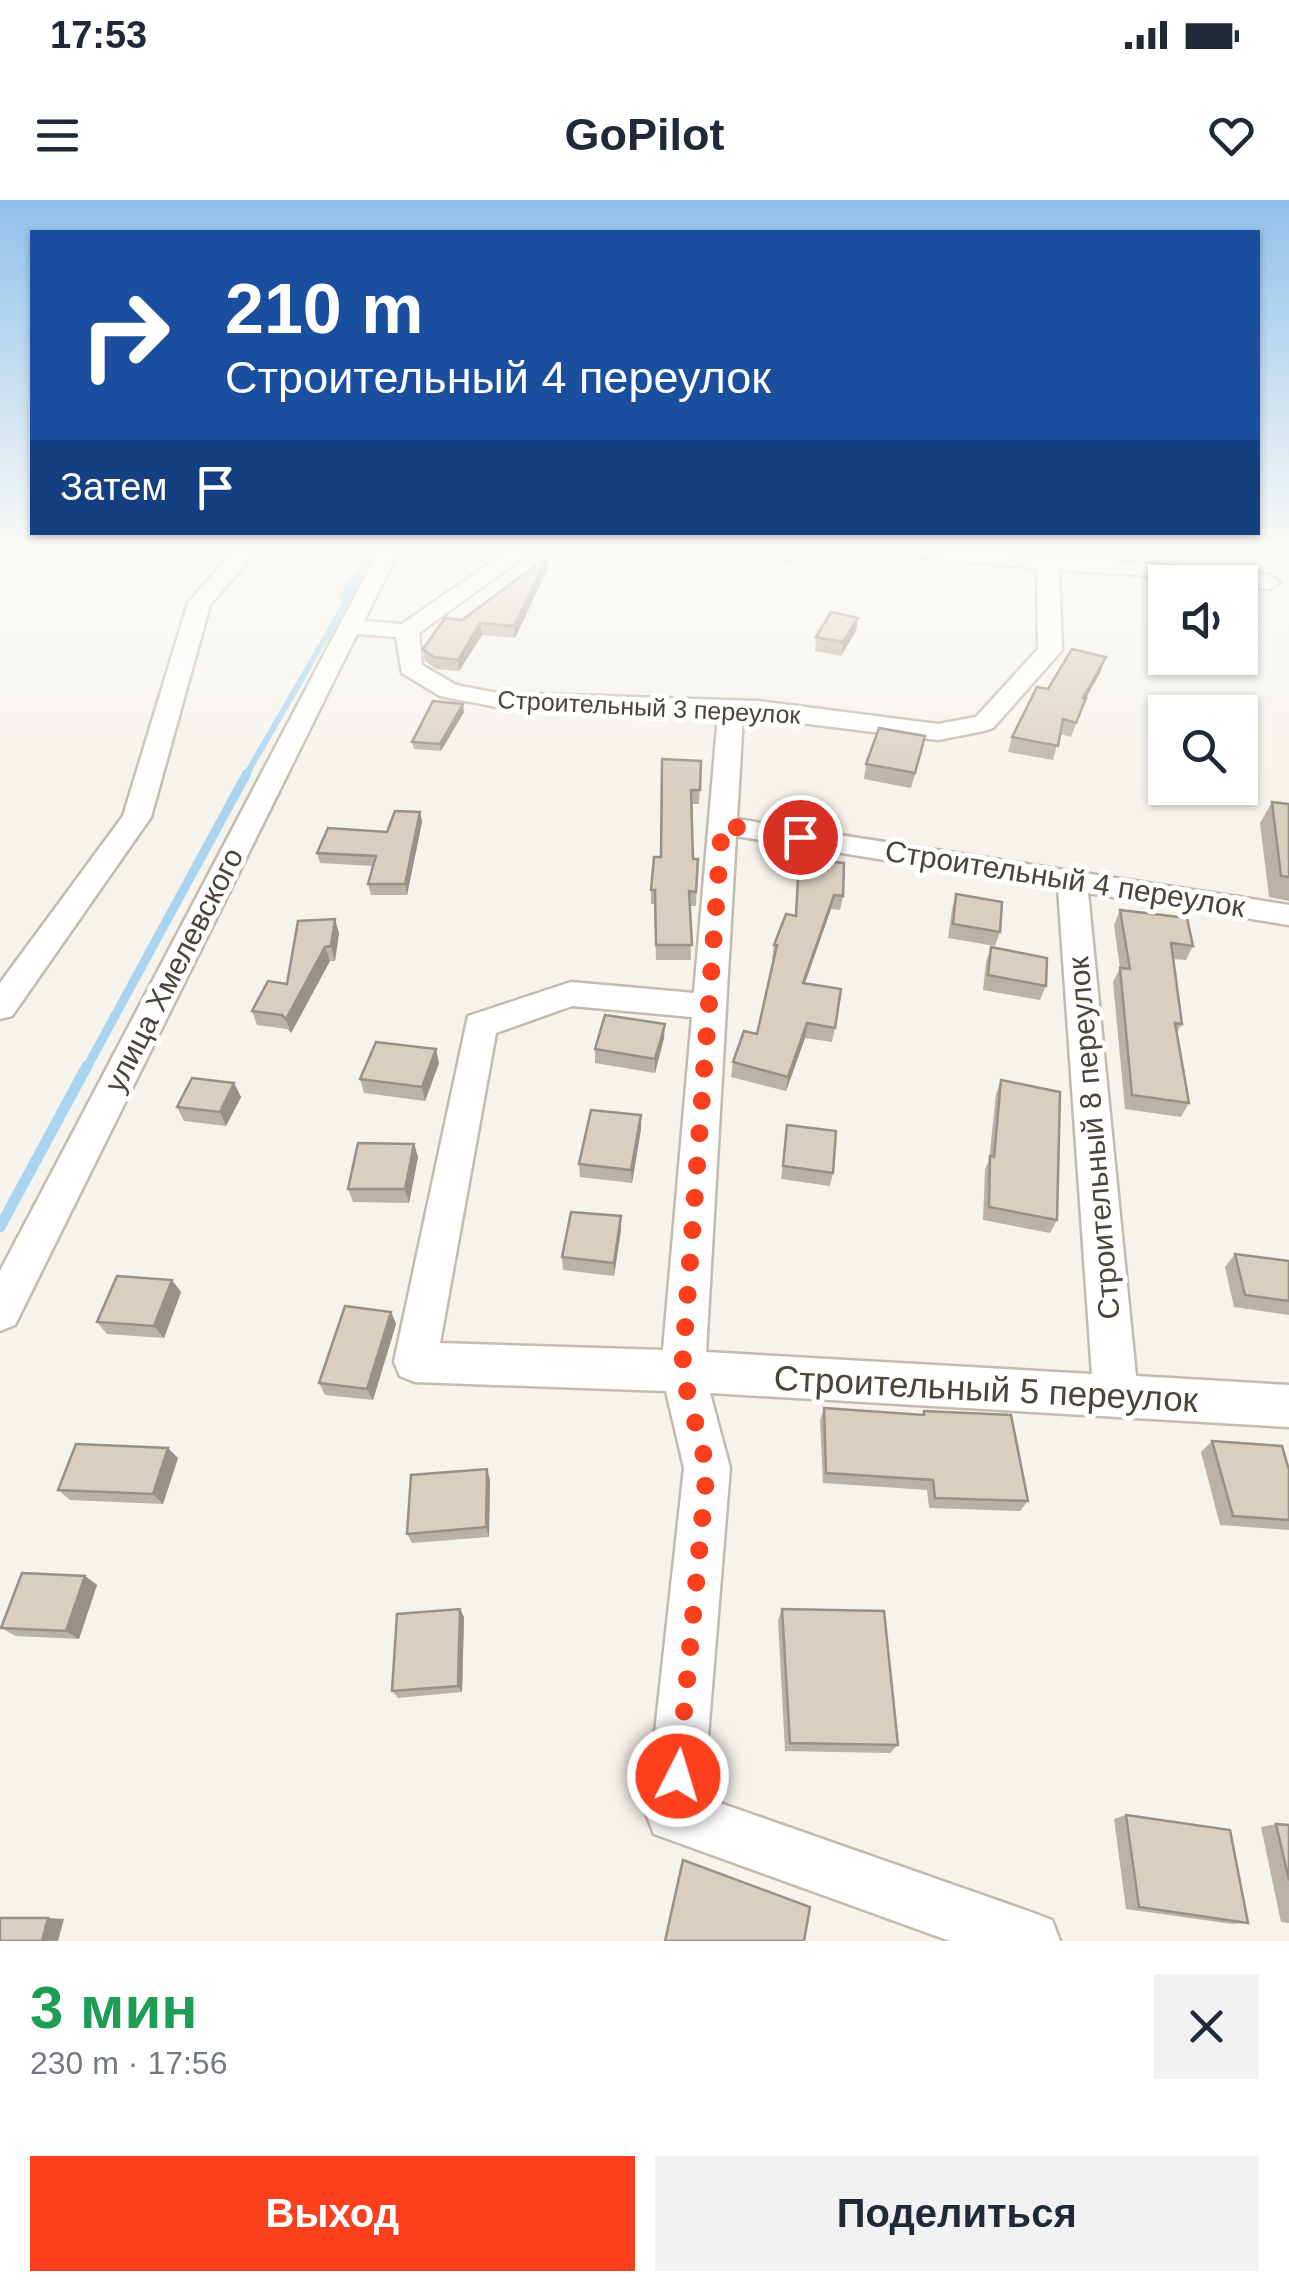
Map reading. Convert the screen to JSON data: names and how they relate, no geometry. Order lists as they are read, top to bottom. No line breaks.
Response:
{"streets":{"street":["Строительный 3 переулок","Строительный 4 переулок","улица Хмелевского","Строительный 8 переулок","Строительный 5 переулок"]},"crossings":[["Строительный 4 переулок","Строительный 8 переулок"],["Строительный 8 переулок","Строительный 5 переулок"]],"page":{"status":"17:53","header":"GoPilot","turn":["210 m","Строительный 4 переулок"],"then":"Затем","heading":["3 мин","230 m · 17:56"],"buttons":["Выход","Поделиться"]}}
